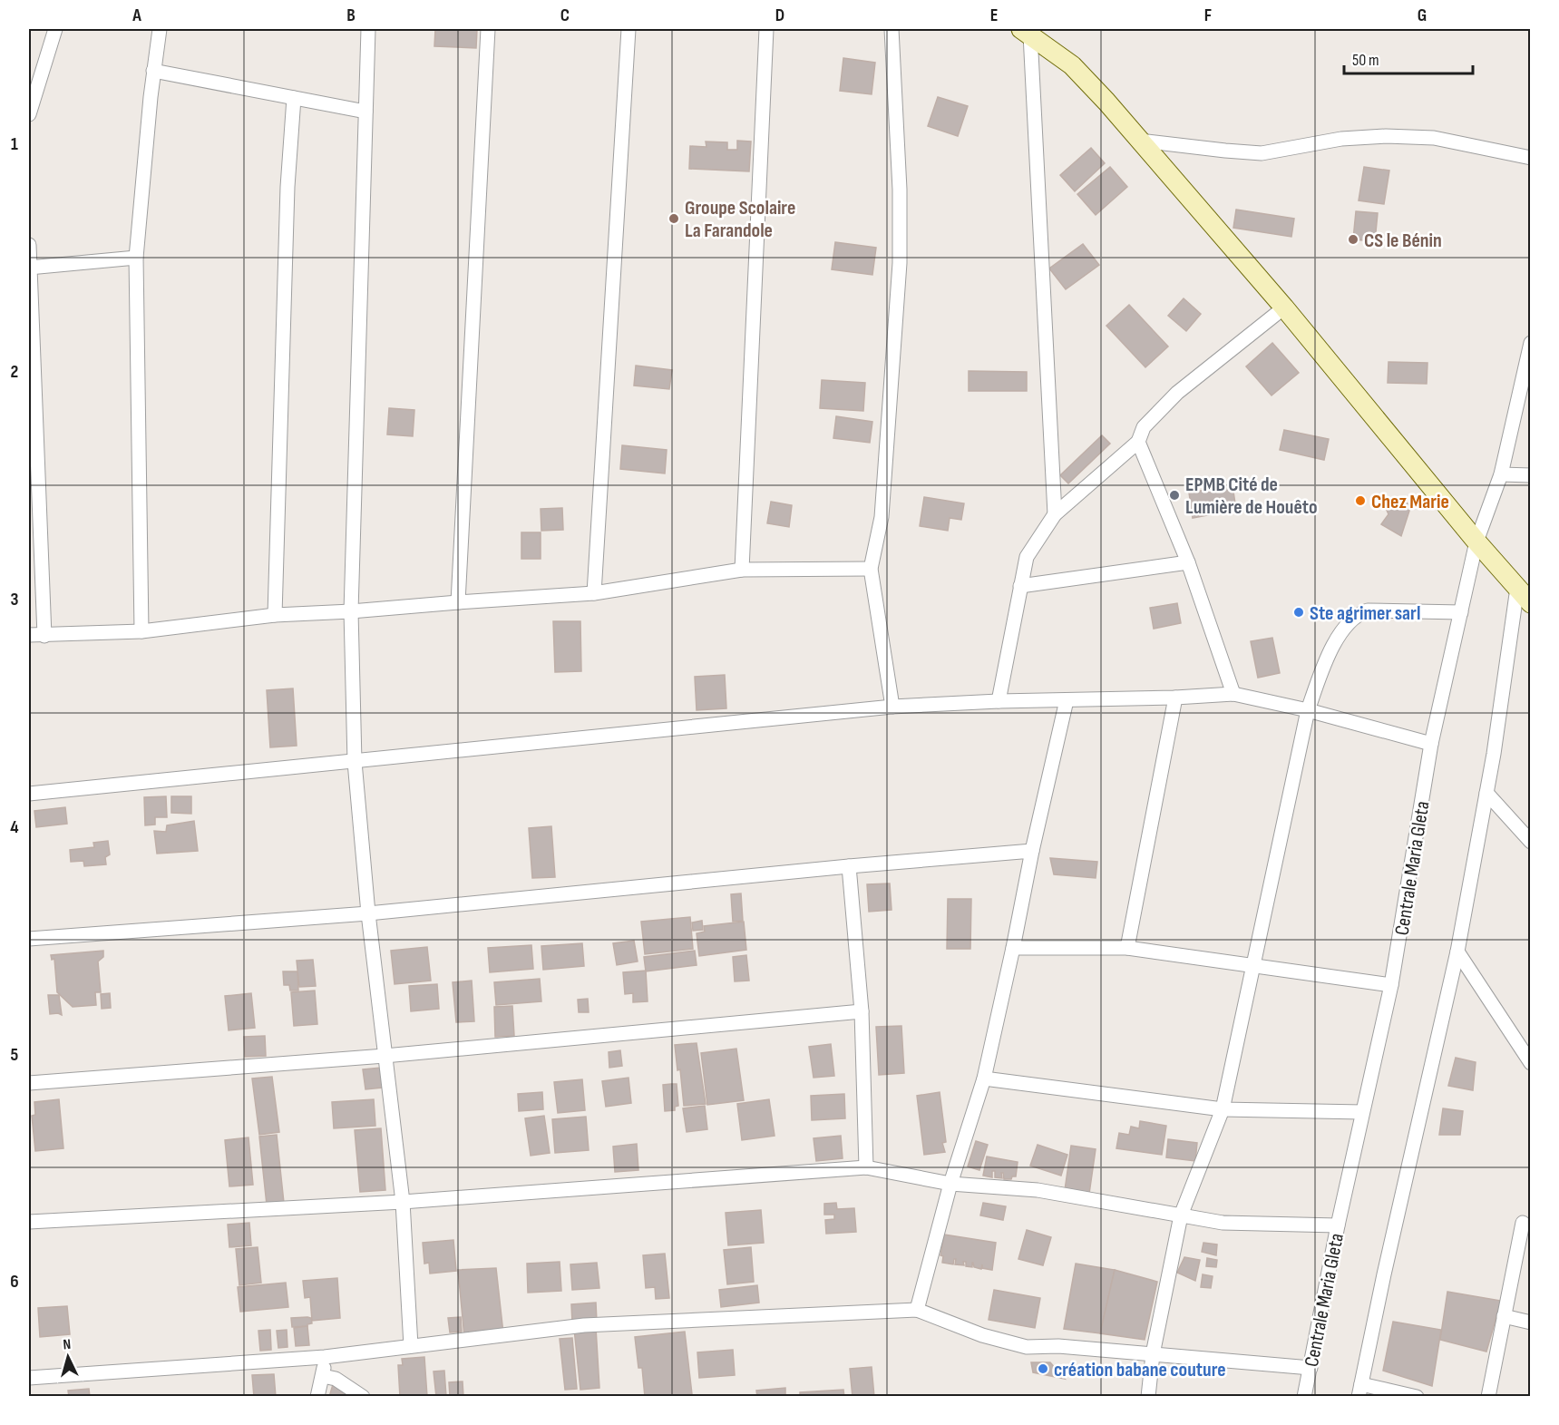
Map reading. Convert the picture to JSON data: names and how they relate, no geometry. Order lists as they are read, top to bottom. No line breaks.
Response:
{"streets":{"street":["Centrale Maria Gleta"]},"places":["Groupe Scolaire La Farandole","CS le Bénin","EPMB Cité de Lumière de Houêto","Chez Marie","Ste agrimer sarl","création babane couture"],"scale_bar":"50 m","north":"top","grid":{"columns":["A","B","C","D","E","F","G"],"rows":["1","2","3","4","5","6"]}}
